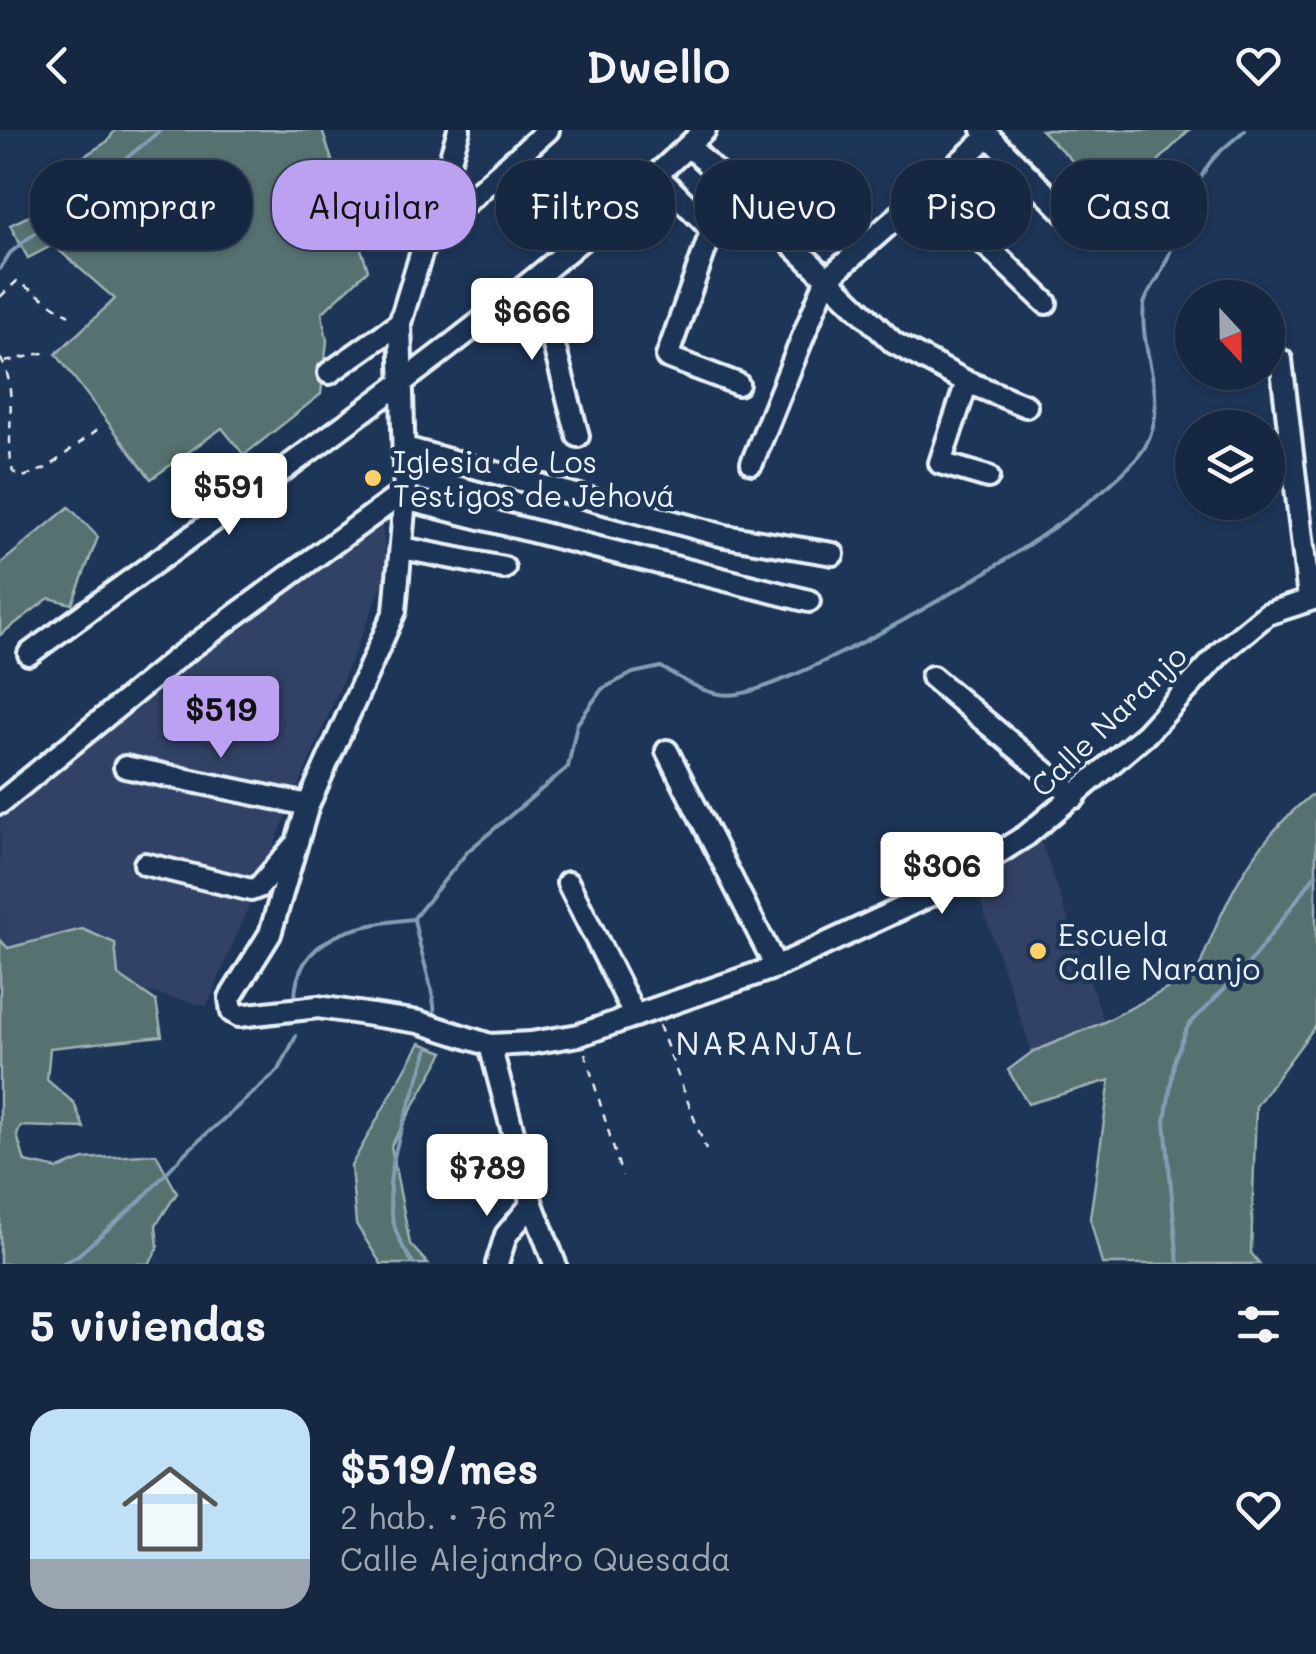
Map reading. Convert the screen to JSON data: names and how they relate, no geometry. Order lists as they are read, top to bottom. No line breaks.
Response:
{"streets":{"street":["Calle Naranjo"]},"districts":["NARANJAL"],"places":["Iglesia de Los Testigos de Jehová","Escuela Calle Naranjo"],"north":"bottom","page":{"header":"Dwello","chip":["Comprar","Alquilar","Filtros","Nuevo","Piso","Casa"],"price":["$666","$591","$519","$306","$789"],"heading":"5 viviendas","list":[{"name":"$519/mes","note":"2 hab. · 76 m² · Calle Alejandro Quesada"}]}}
